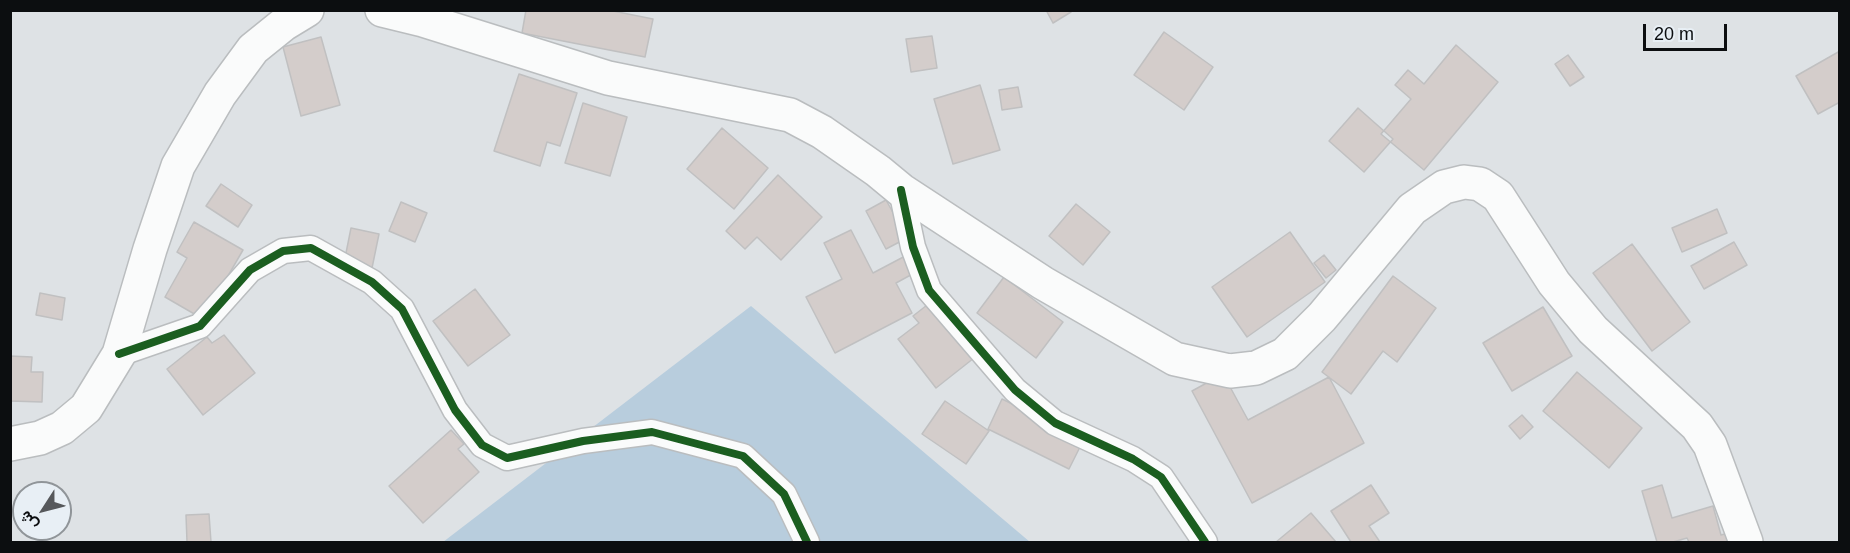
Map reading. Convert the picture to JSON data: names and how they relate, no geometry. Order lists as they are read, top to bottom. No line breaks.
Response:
{"scale_bar":"20 m","north":"bottom left"}
